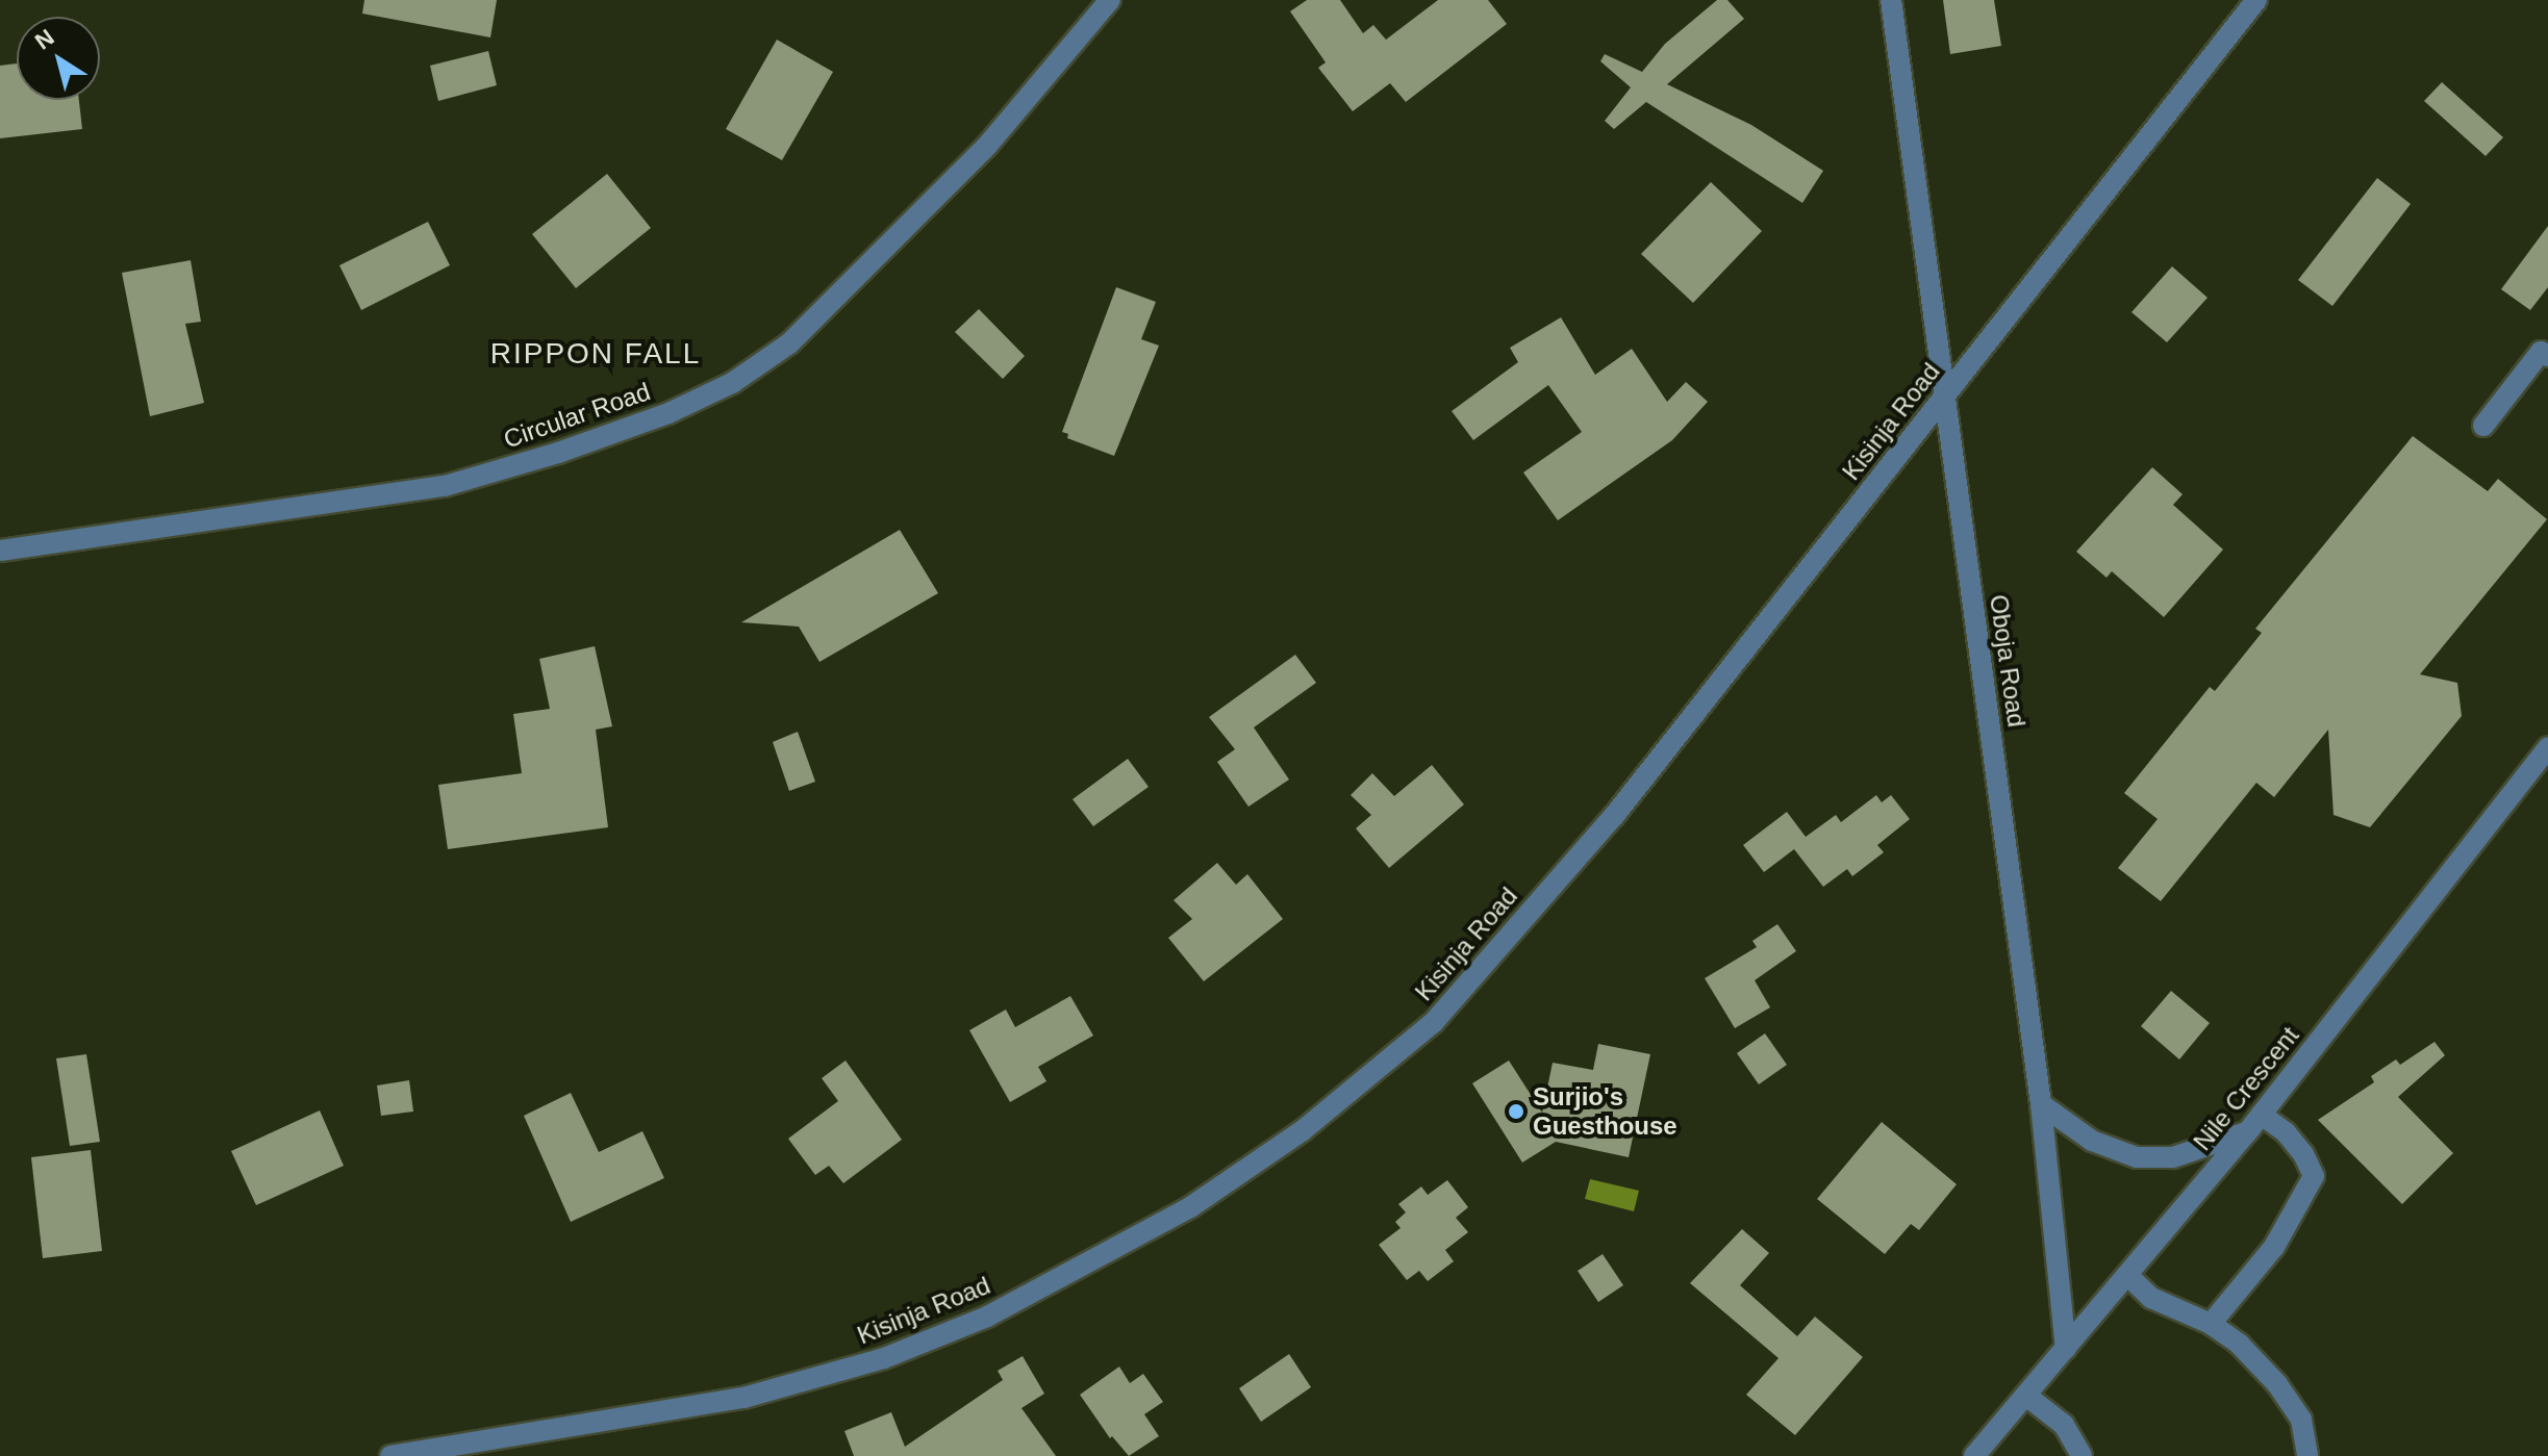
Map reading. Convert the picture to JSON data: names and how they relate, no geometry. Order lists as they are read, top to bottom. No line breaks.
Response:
{"streets":{"street":["Circular Road","Kisinja Road","Oboja Road","Nile Crescent"]},"crossings":[["Kisinja Road","Oboja Road"],["Oboja Road","Nile Crescent"]],"districts":["RIPPON FALL"],"places":["Surjio's Guesthouse"],"north":"top left"}
